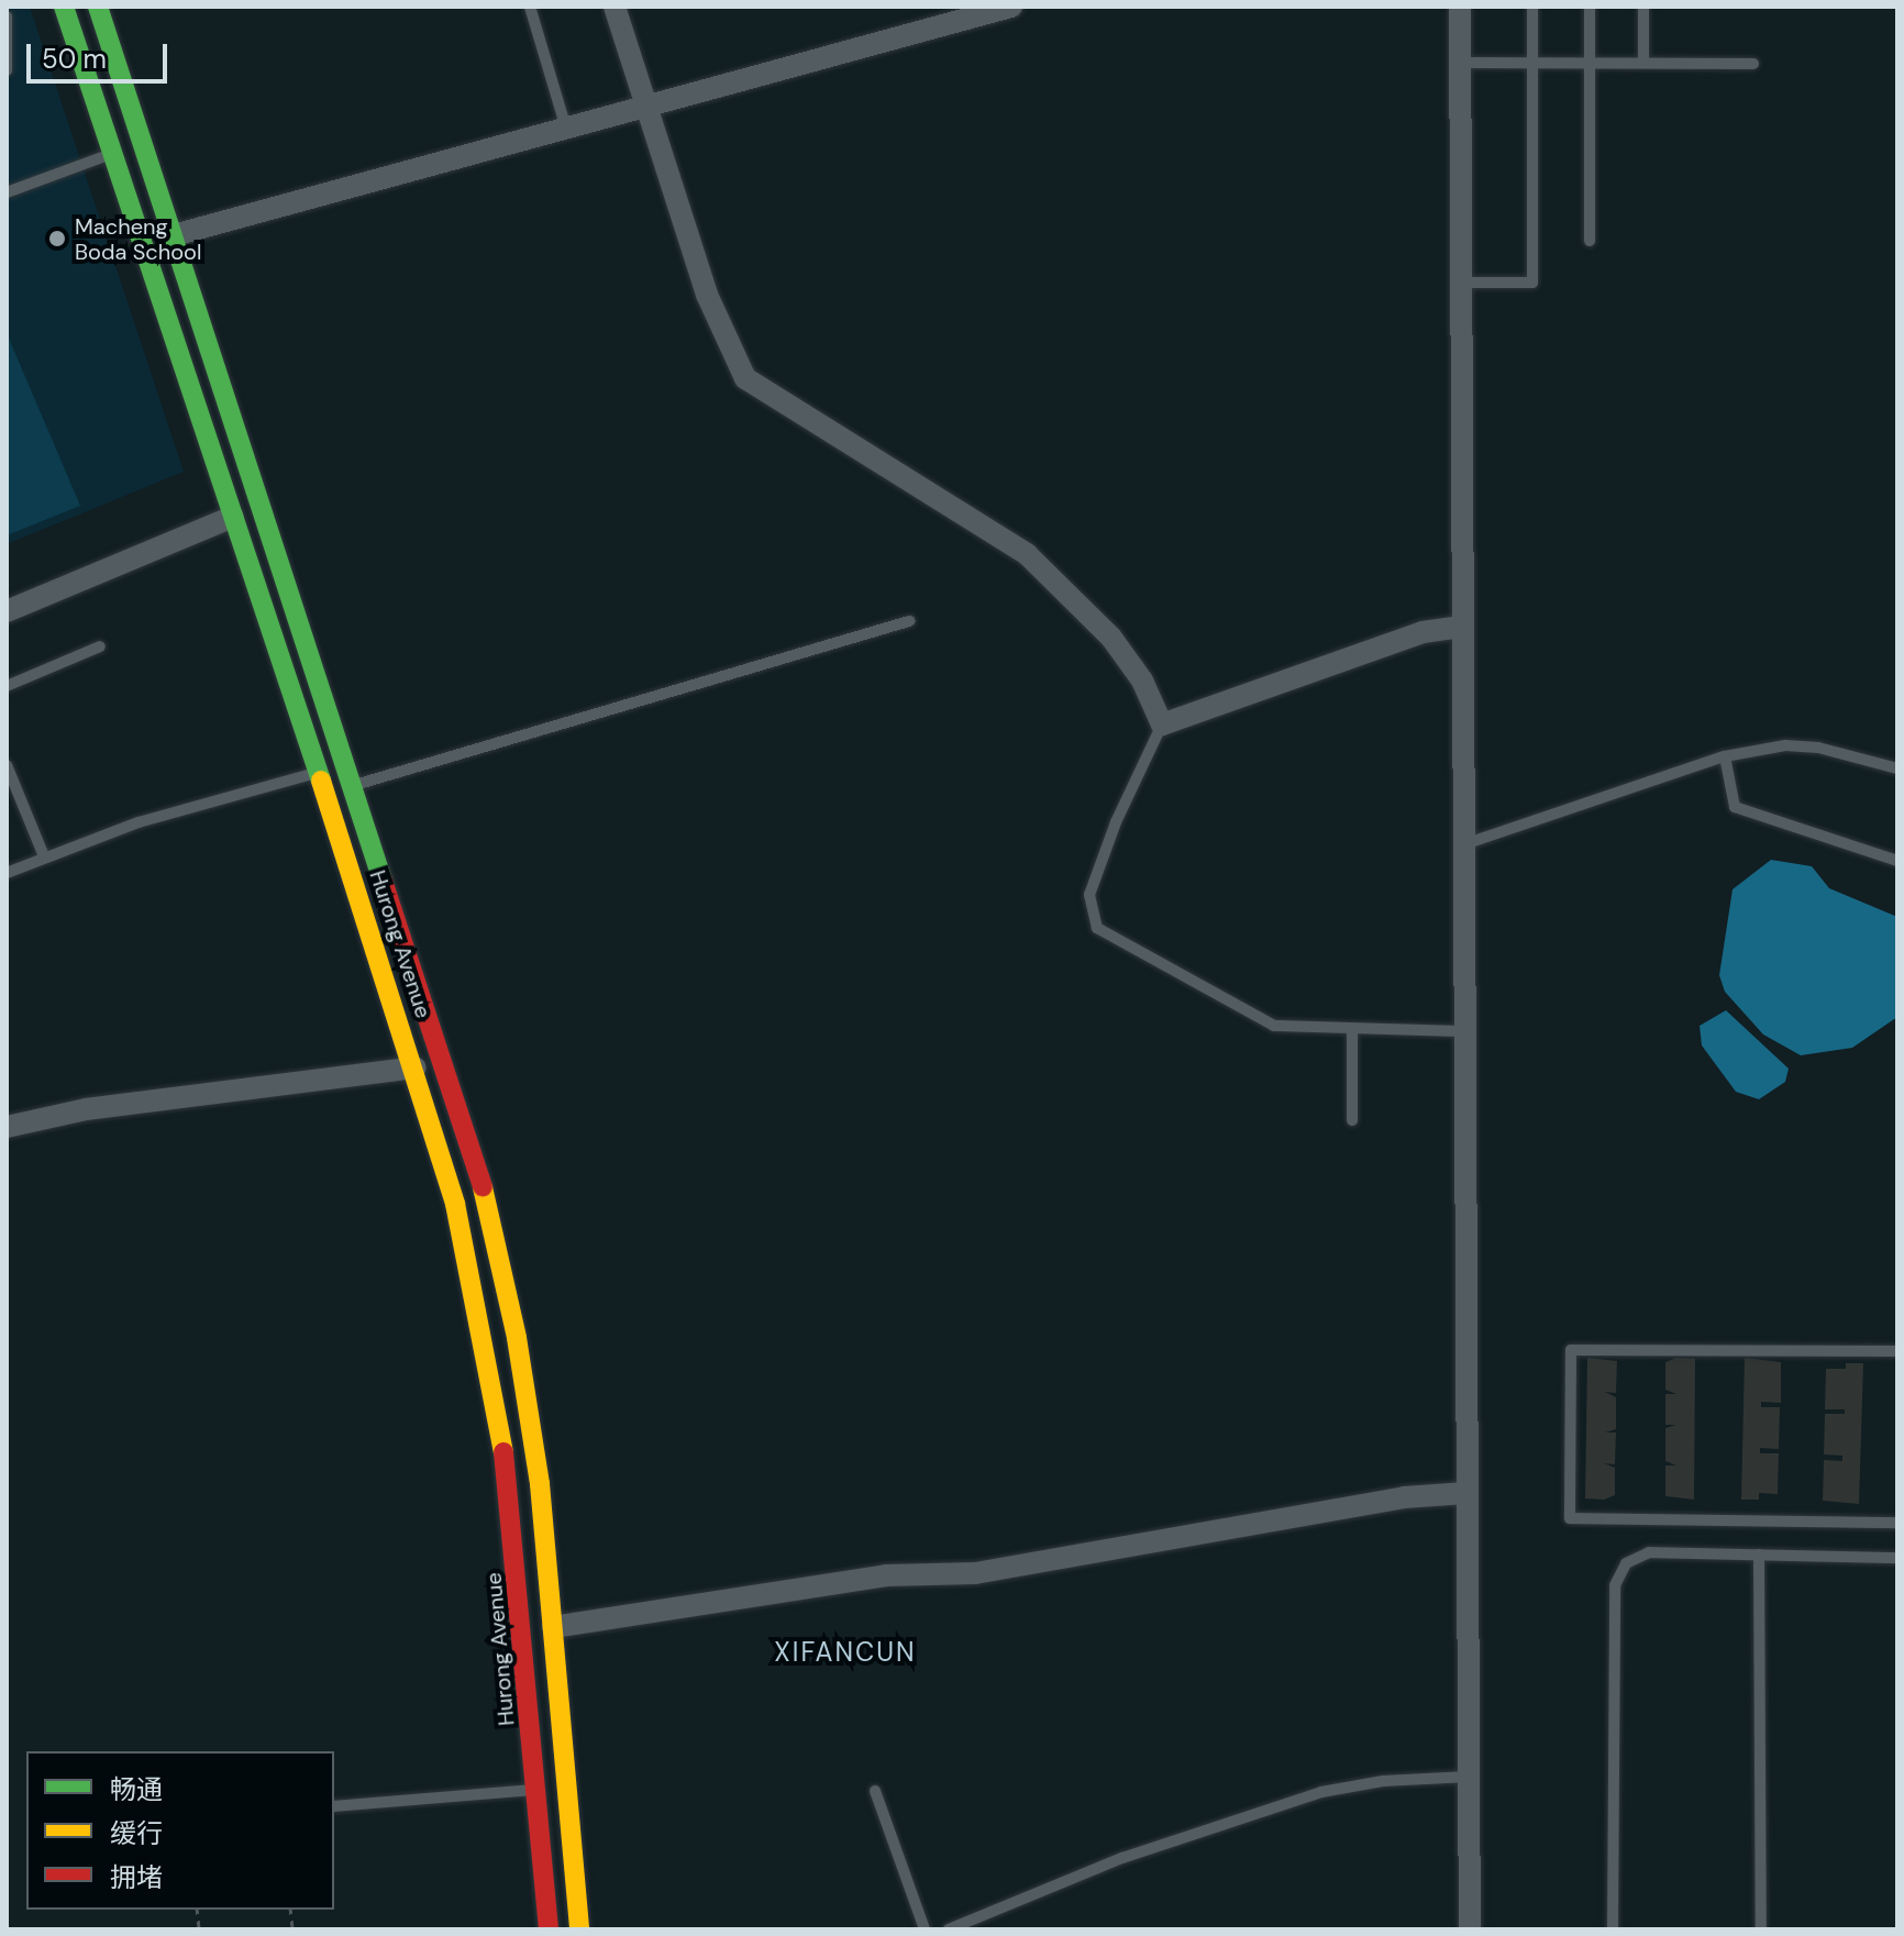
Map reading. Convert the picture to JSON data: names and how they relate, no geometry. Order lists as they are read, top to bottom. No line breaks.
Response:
{"streets":{"main road":["Hurong Avenue"]},"districts":["XIFANCUN"],"places":["Macheng Boda School"],"legend":["畅通","缓行","拥堵"],"scale_bar":"50 m"}
